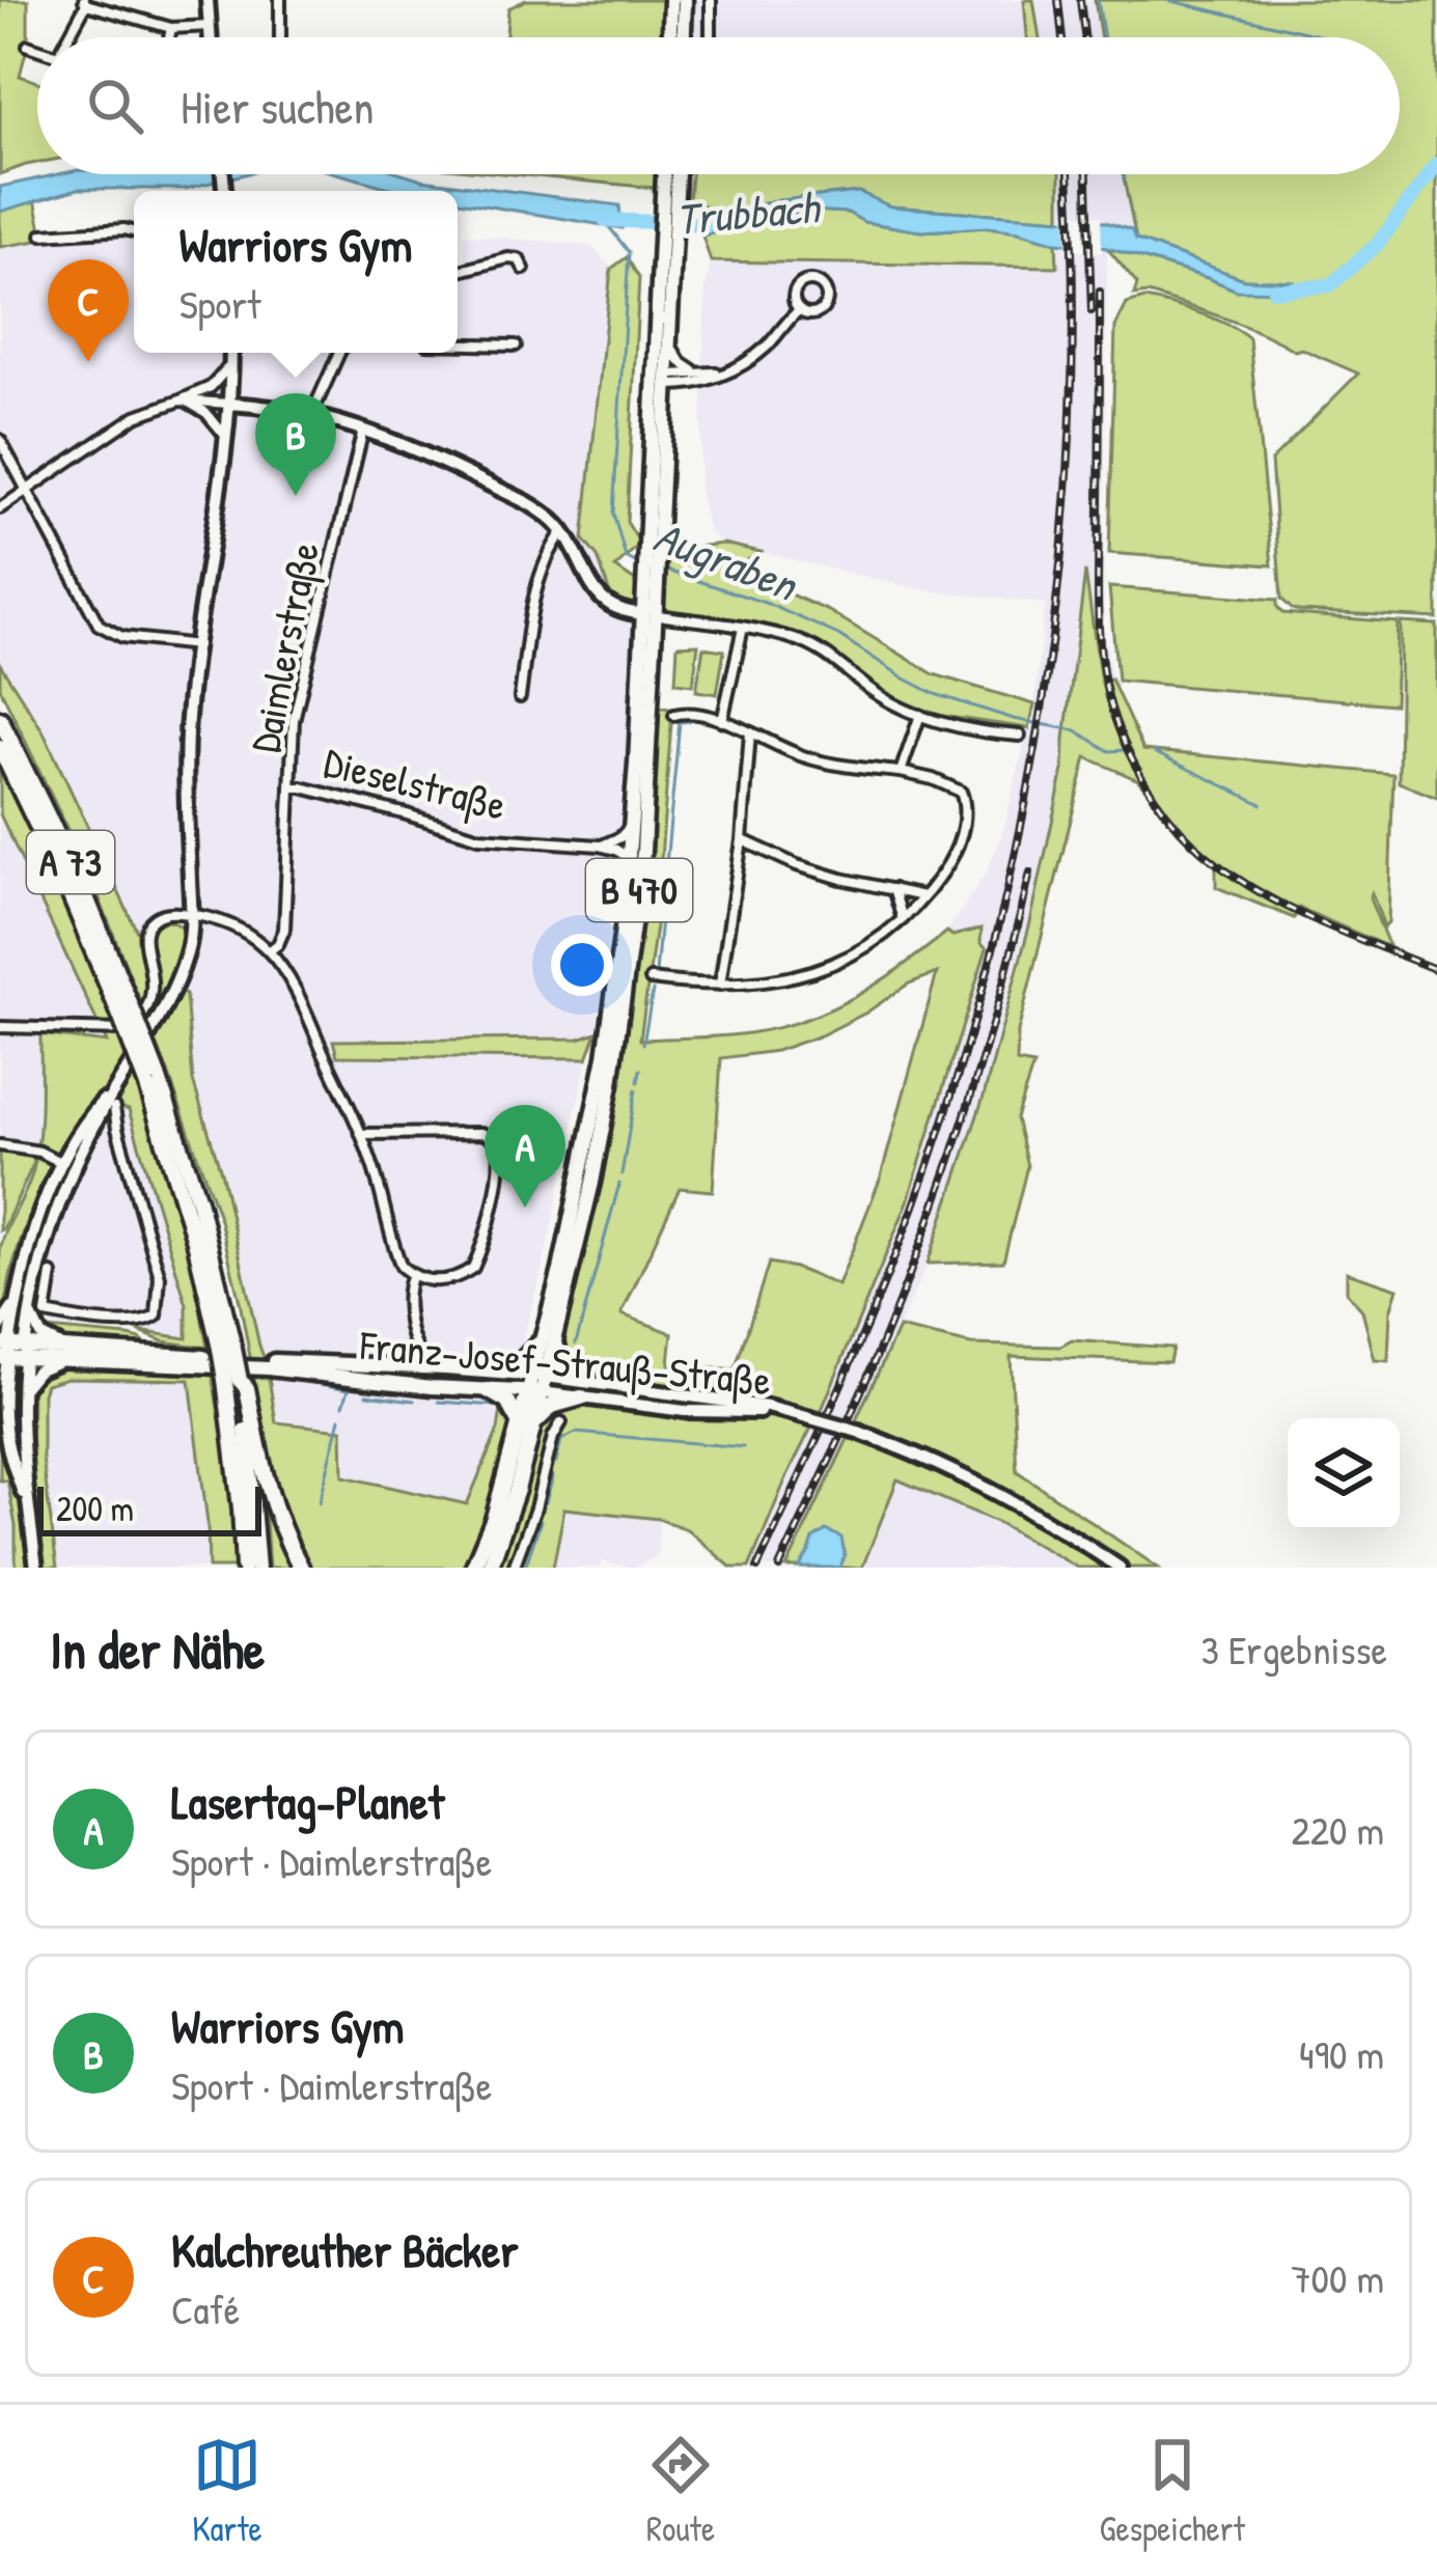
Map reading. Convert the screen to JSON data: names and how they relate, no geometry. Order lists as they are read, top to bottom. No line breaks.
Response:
{"streets":{"highway":["A 73"],"main road":["B 470","Franz-Josef-Strauß-Straße"],"street":["Daimlerstraße","Dieselstraße"]},"crossings":[["Daimlerstraße","Dieselstraße"],["Dieselstraße","B 470"],["B 470","Franz-Josef-Strauß-Straße"]],"water":["Trubbach","Augraben"],"scale_bar":"200 m","page":{"search":"Hier suchen","popup":["Warriors Gym","Sport"],"pins":["C","B","A"],"scale":"200 m","heading":["In der Nähe","3 Ergebnisse"],"list":[{"mark":"A","name":"Lasertag-Planet","note":"Sport · Daimlerstraße","value":"220 m"},{"mark":"B","name":"Warriors Gym","note":"Sport · Daimlerstraße","value":"490 m"},{"mark":"C","name":"Kalchreuther Bäcker","note":"Café","value":"700 m"}],"nav":["Karte","Route","Gespeichert"]}}
